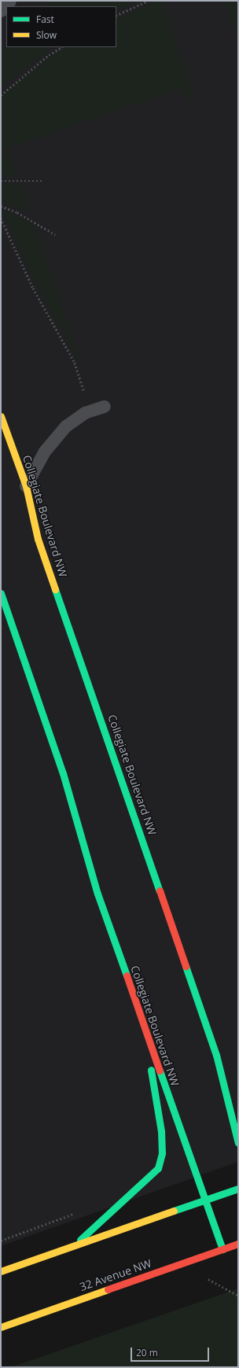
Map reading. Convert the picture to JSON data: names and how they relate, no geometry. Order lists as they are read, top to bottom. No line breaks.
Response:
{"streets":{"street":["Collegiate Boulevard NW","32 Avenue NW"]},"crossings":[["Collegiate Boulevard NW","32 Avenue NW"]],"legend":["Fast","Slow"],"scale_bar":"20 m"}
